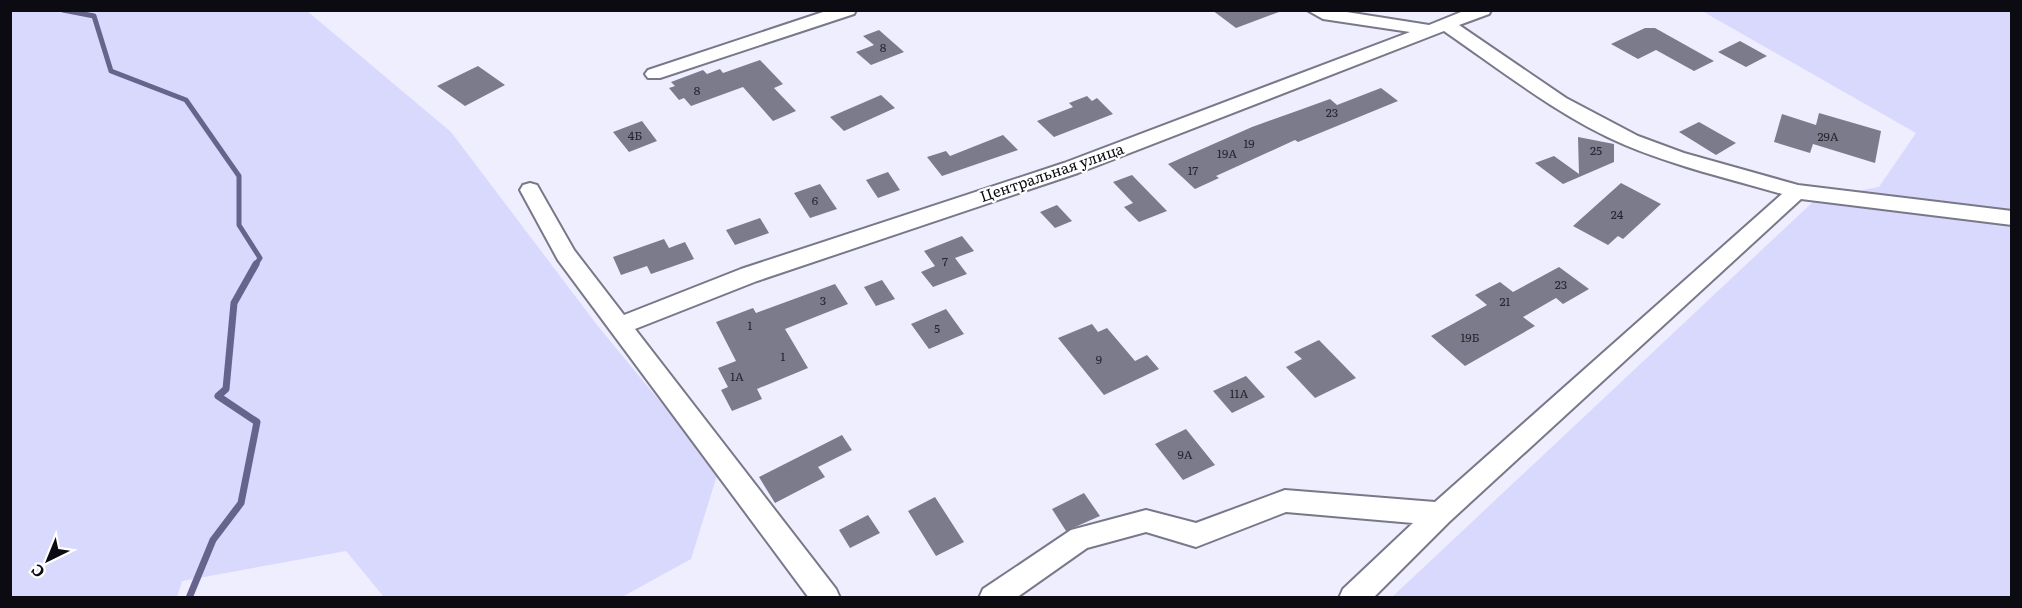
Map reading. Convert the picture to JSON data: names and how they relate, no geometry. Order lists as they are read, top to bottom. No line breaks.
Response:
{"streets":{"street":["Центральная улица"]},"house_numbers":["8","8","23","4Б","29А","19","25","19А","17","6","24","7","23","3","21","1","5","19Б","1","9","1А","11А","9А"],"north":"bottom left"}
